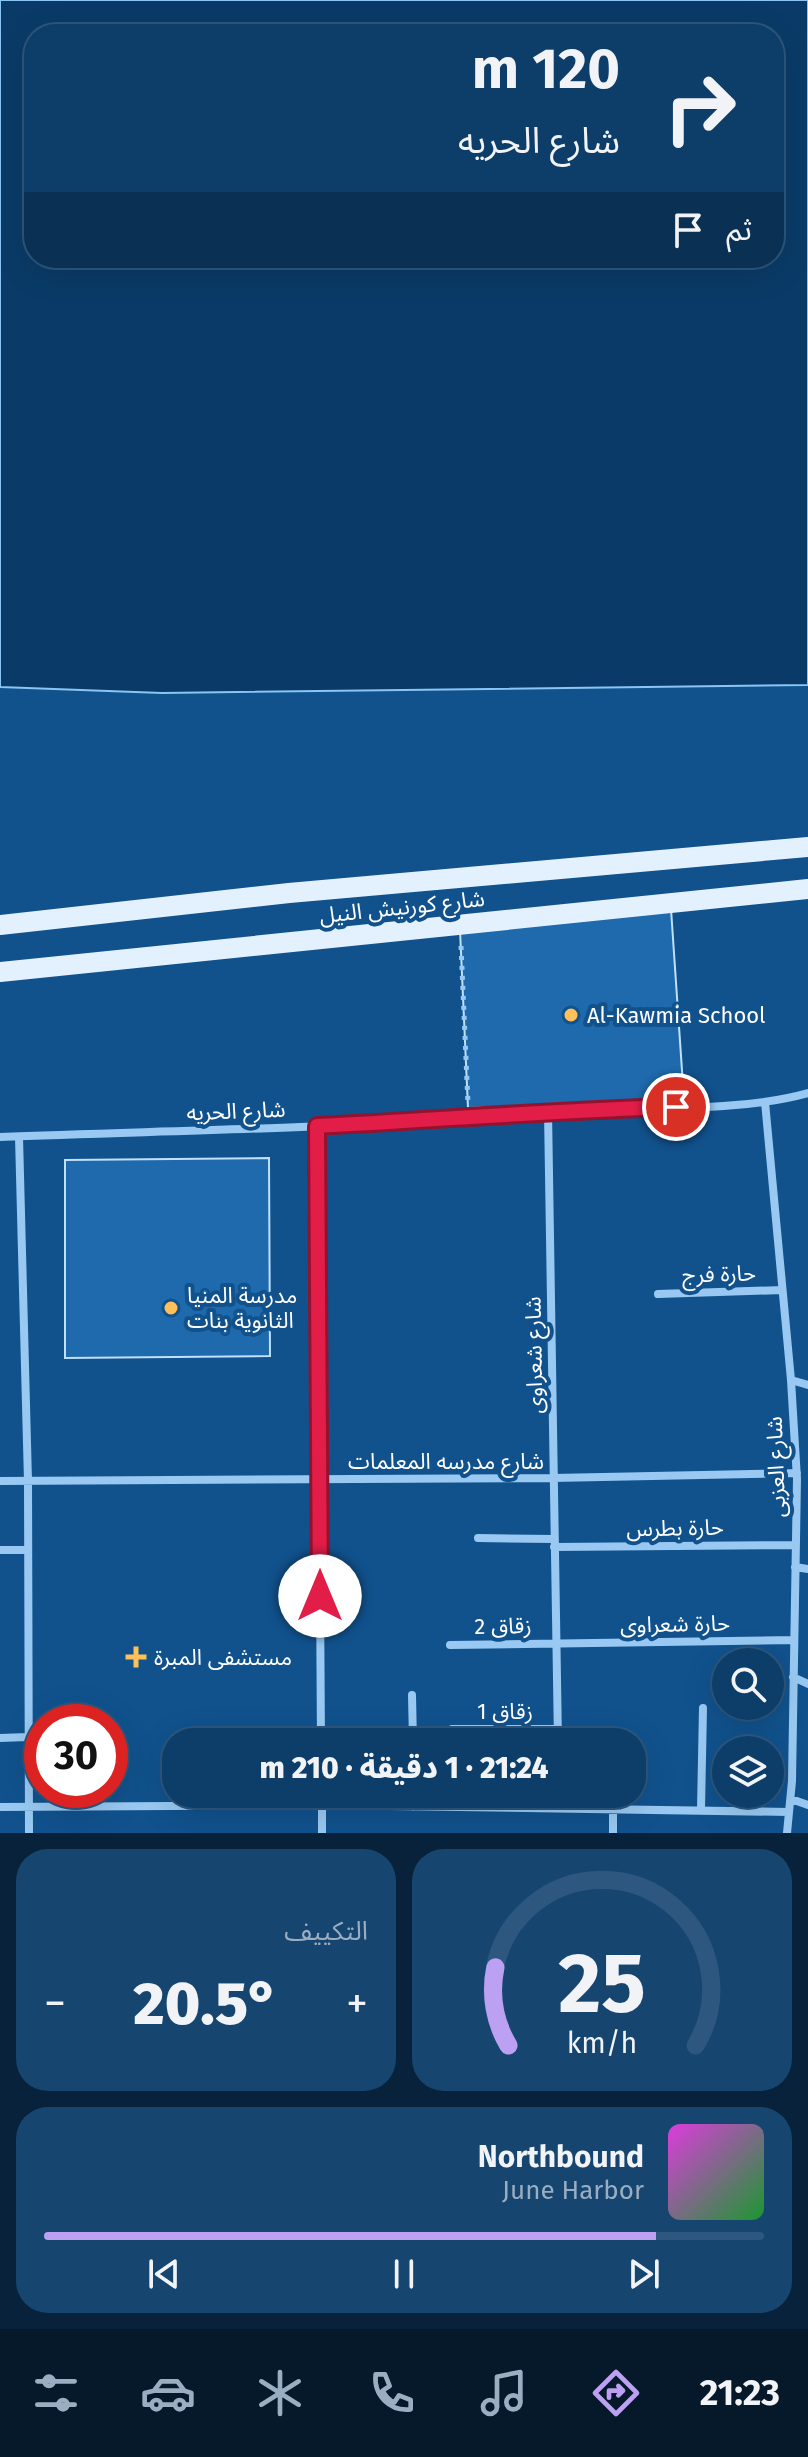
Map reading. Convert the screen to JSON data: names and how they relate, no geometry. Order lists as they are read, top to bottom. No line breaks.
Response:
{"streets":{"main road":["شارع كورنيش النيل"],"street":["شارع الحريه","حارة فرج","شارع شعراوى","شارع مدرسه المعلمات","شارع العزبى","حارة بطرس","حارة شعراوى","زقاق 2"]},"crossings":[["شارع الحريه","شارع شعراوى"],["شارع الحريه","شارع العزبى"],["حارة فرج","شارع العزبى"],["شارع شعراوى","شارع مدرسه المعلمات"],["شارع شعراوى","حارة بطرس"],["شارع شعراوى","حارة شعراوى"],["شارع شعراوى","زقاق 2"],["شارع مدرسه المعلمات","شارع العزبى"],["شارع العزبى","حارة بطرس"],["شارع العزبى","حارة شعراوى"],["حارة شعراوى","زقاق 2"]],"places":{"other":["Al-Kawmia School","مدرسة المنيا الثانوية بنات"],"health":["مستشفى المبرة"]},"page":{"turn":["120 m","شارع الحريه"],"then":"ثم","limit":"30","trip":"21:24 · 1 دقيقة · 210 m","tile":"التكييف","heat":["−","20.5°","+"],"song":["Northbound","June Harbor"],"tabs":"21:23","gauge":["25","km/h"]}}
